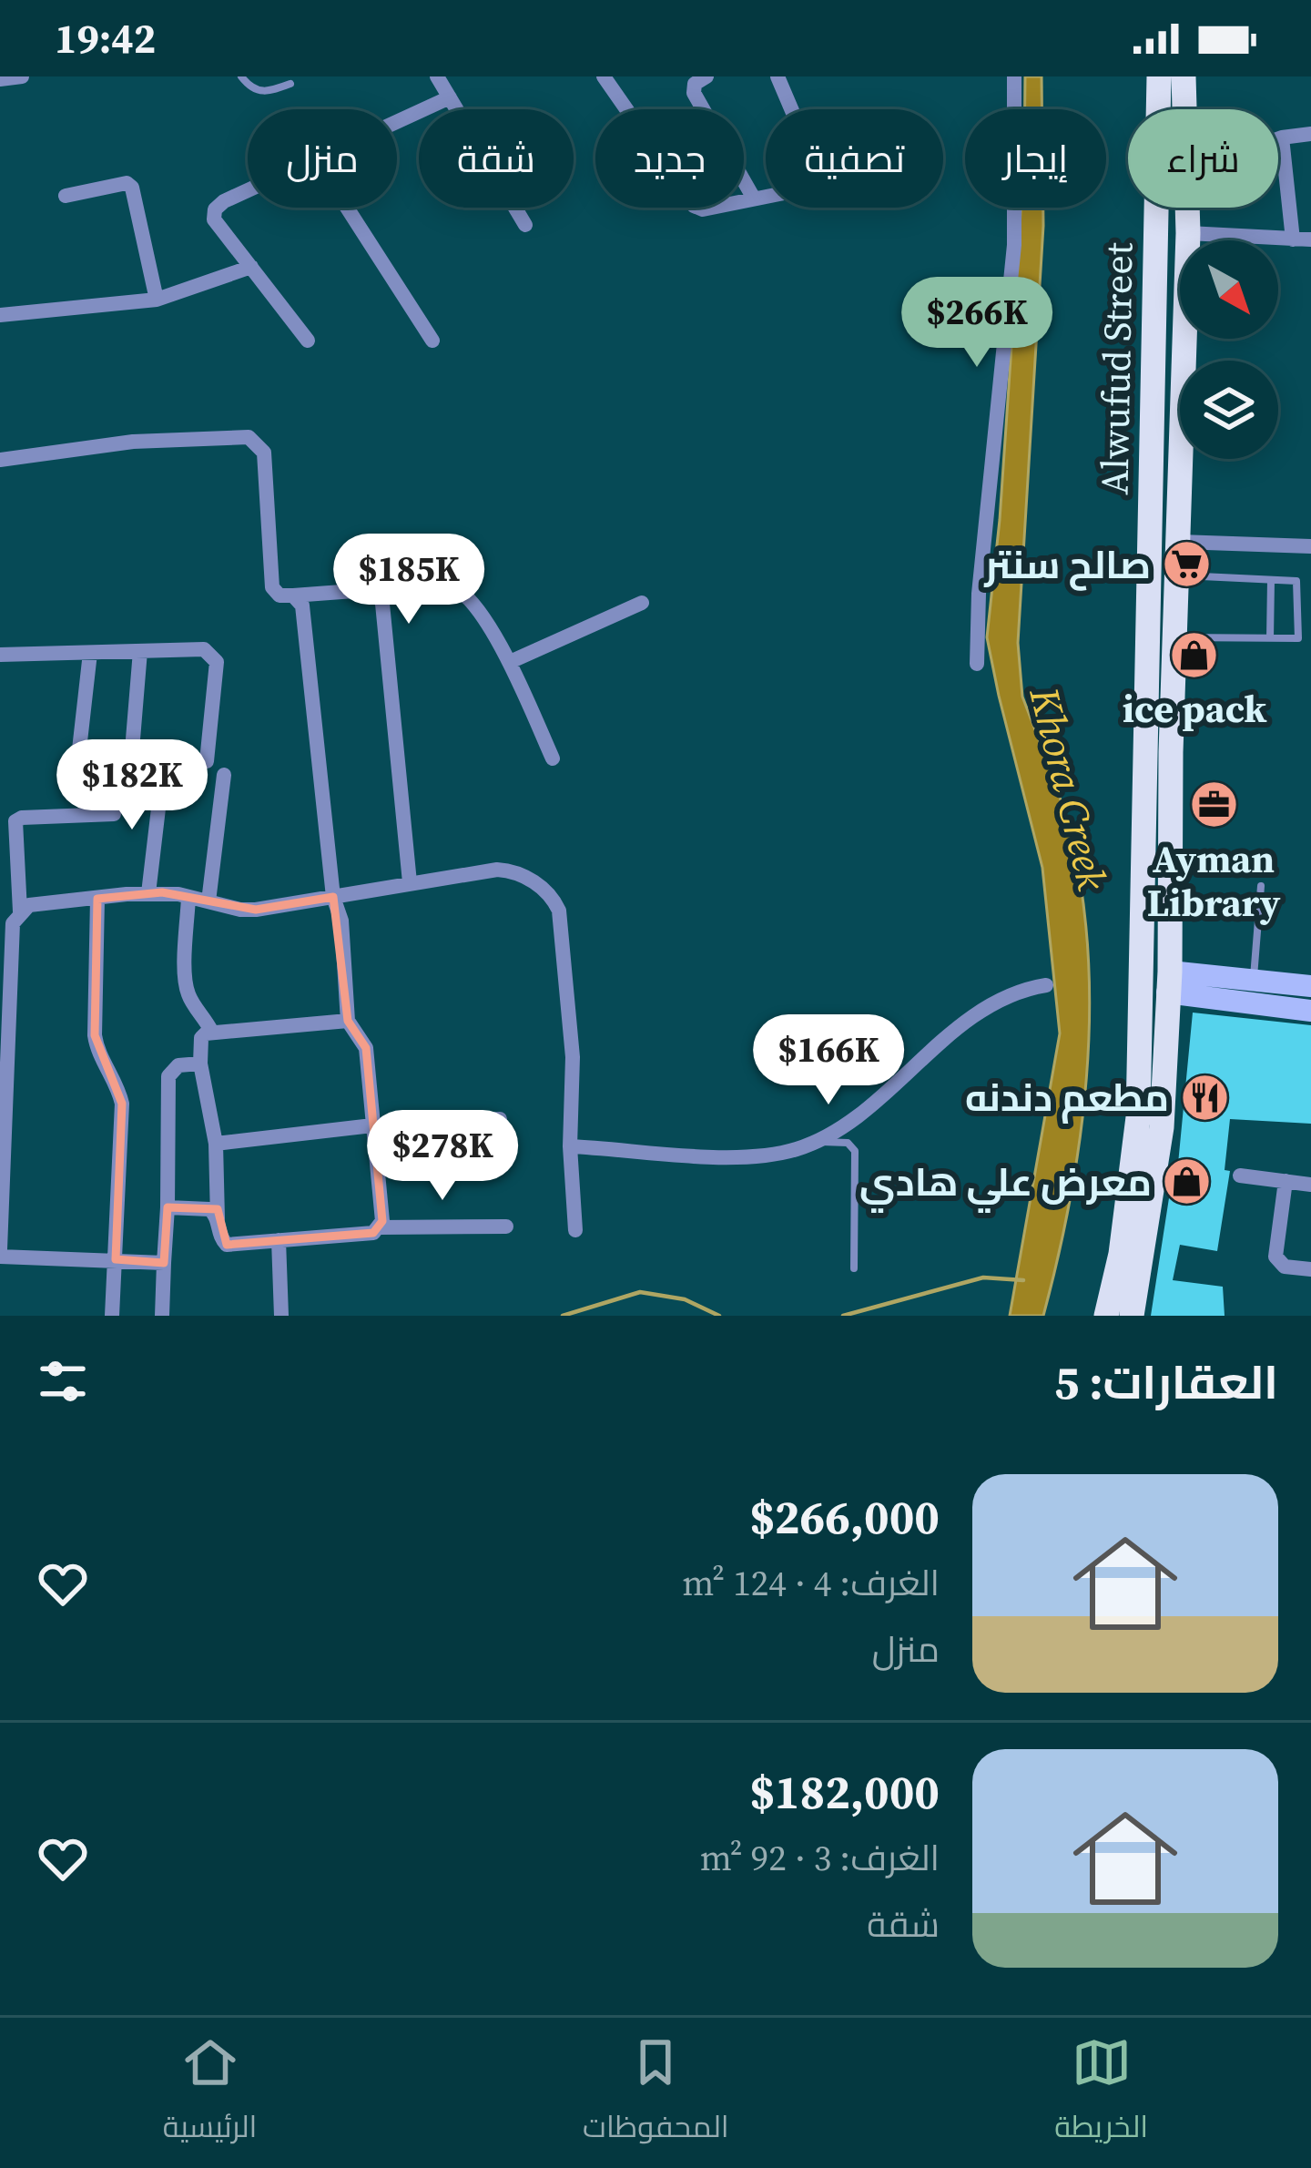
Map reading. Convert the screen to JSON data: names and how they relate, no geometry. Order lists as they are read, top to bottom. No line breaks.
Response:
{"streets":{"main road":["Alwufud Street"]},"water":["Khora Creek"],"places":{"supermarket":["صالح سنتر"],"shop":["ice pack","معرض علي هادي"],"office":["Ayman Library"],"restaurant":["مطعم دندنه"]},"north":"bottom right","page":{"status":"19:42","chip":["شراء","إيجار","تصفية","جديد","شقة","منزل"],"price":["$266K","$185K","$182K","$166K","$278K"],"heading":"العقارات: 5","list":[{"name":"$266,000","note":"الغرف: 4 · 124 m² · منزل"},{"name":"$182,000","note":"الغرف: 3 · 92 m² · شقة"}],"tabs":["الخريطة","المحفوظات","الرئيسية"]}}
